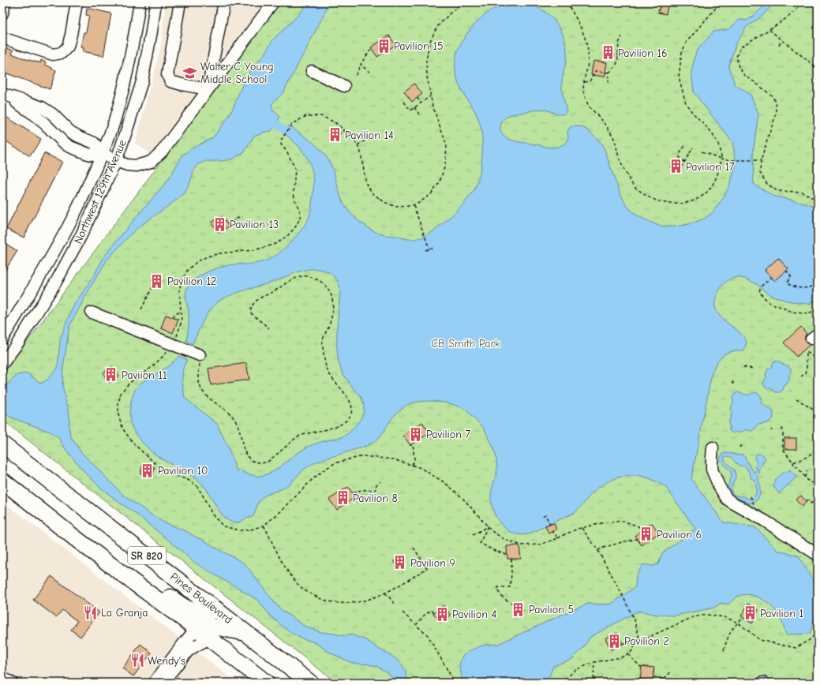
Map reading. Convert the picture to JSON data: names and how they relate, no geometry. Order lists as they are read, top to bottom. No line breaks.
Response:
{"streets":{"highway":["SR 820","Pines Boulevard"],"street":["Northwest 129th Avenue"]},"parks":["CB Smith Park"],"places":{"building":["Pavilion 15","Pavilion 16","Pavilion 14","Pavilion 17","Pavilion 13","Pavilion 12","Paviion 11","Pavilion 7","Pavilion 10","Pavilion 8","Pavilion 6","Pavilion 9","Pavilion 5","Pavilion 1","Pavilion 4","Pavilion 2"],"school or university":["Walter C Young Middle School"],"restaurant":["La Granja","Wendy's"]}}
